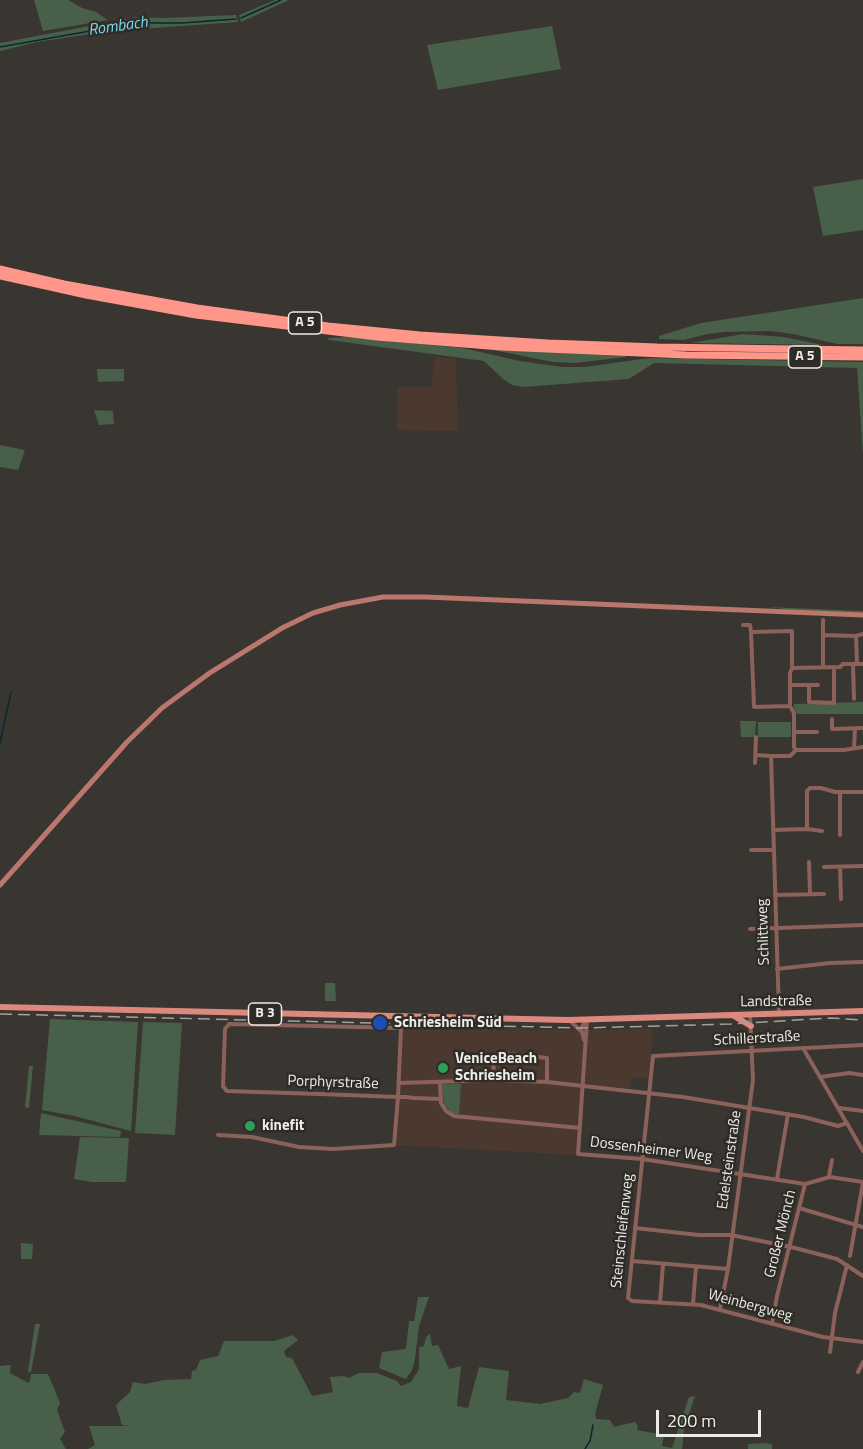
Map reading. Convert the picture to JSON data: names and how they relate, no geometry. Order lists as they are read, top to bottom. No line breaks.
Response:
{"streets":{"highway":["A 5"],"main road":["Landstraße","B 3"],"street":["Schlittweg","Schillerstraße","Porphyrstraße","Dossenheimer Weg","Edelsteinstraße","Steinschleifenweg","Großer Mönch","Weinbergweg"]},"crossings":[["Schlittweg","Landstraße"],["Landstraße","B 3"],["Landstraße","Edelsteinstraße"],["Schillerstraße","Edelsteinstraße"],["Schillerstraße","Steinschleifenweg"],["Dossenheimer Weg","Edelsteinstraße"],["Dossenheimer Weg","Steinschleifenweg"],["Dossenheimer Weg","Großer Mönch"],["Edelsteinstraße","Weinbergweg"],["Steinschleifenweg","Weinbergweg"],["Großer Mönch","Weinbergweg"]],"water":["Rombach"],"places":["Schriesheim Süd","VeniceBeach Schriesheim","kinefit"],"scale_bar":"200 m"}
